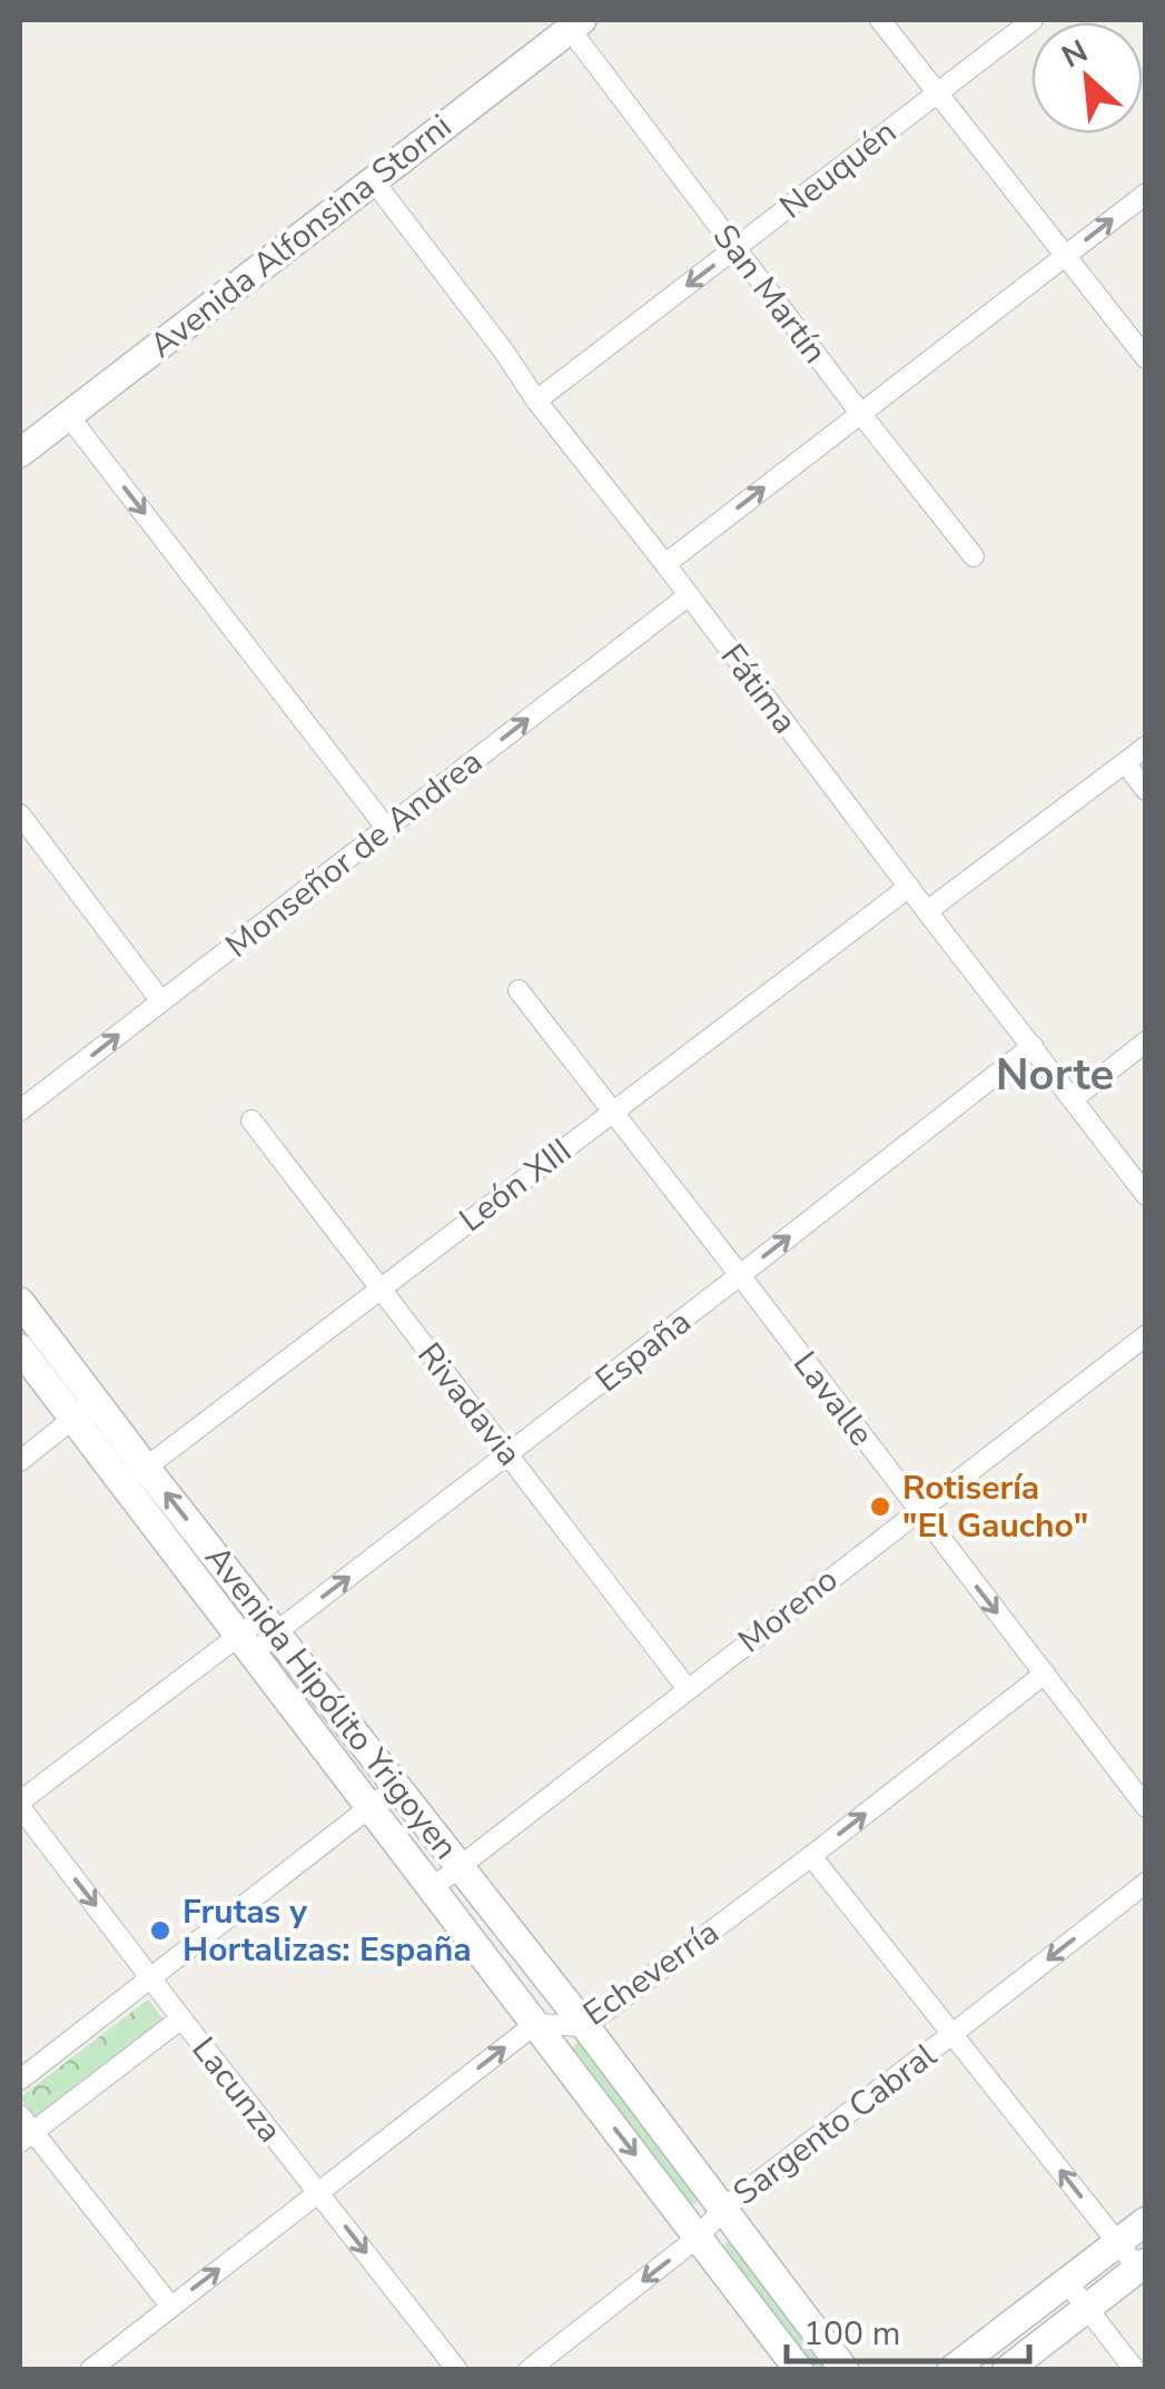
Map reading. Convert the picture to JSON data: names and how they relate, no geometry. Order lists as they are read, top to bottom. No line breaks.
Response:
{"streets":{"main road":["Avenida Alfonsina Storni","Avenida Hipólito Yrigoyen"],"street":["Neuquén","San Martín","Fátima","Monseñor de Andrea","León XIII","España","Lavalle","Rivadavia","Moreno","Echeverría","Lacunza","Sargento Cabral"]},"crossings":[["Neuquén","San Martín"],["Neuquén","Fátima"],["Avenida Alfonsina Storni","San Martín"],["Avenida Alfonsina Storni","Fátima"],["Fátima","Monseñor de Andrea"],["Fátima","León XIII"],["Fátima","España"],["León XIII","Lavalle"],["León XIII","Rivadavia"],["León XIII","Avenida Hipólito Yrigoyen"],["España","Lavalle"],["España","Rivadavia"],["España","Avenida Hipólito Yrigoyen"],["España","Lacunza"],["Lavalle","Moreno"],["Lavalle","Echeverría"],["Rivadavia","Moreno"],["Moreno","Avenida Hipólito Yrigoyen"],["Avenida Hipólito Yrigoyen","Echeverría"],["Avenida Hipólito Yrigoyen","Sargento Cabral"],["Echeverría","Lacunza"]],"one_way":["Neuquén","Monseñor de Andrea","España","Echeverría","Lacunza","Sargento Cabral"],"districts":["Norte"],"places":["Rotisería \"El Gaucho\"","Frutas y Hortalizas: España"],"scale_bar":"100 m","north":"top left"}
